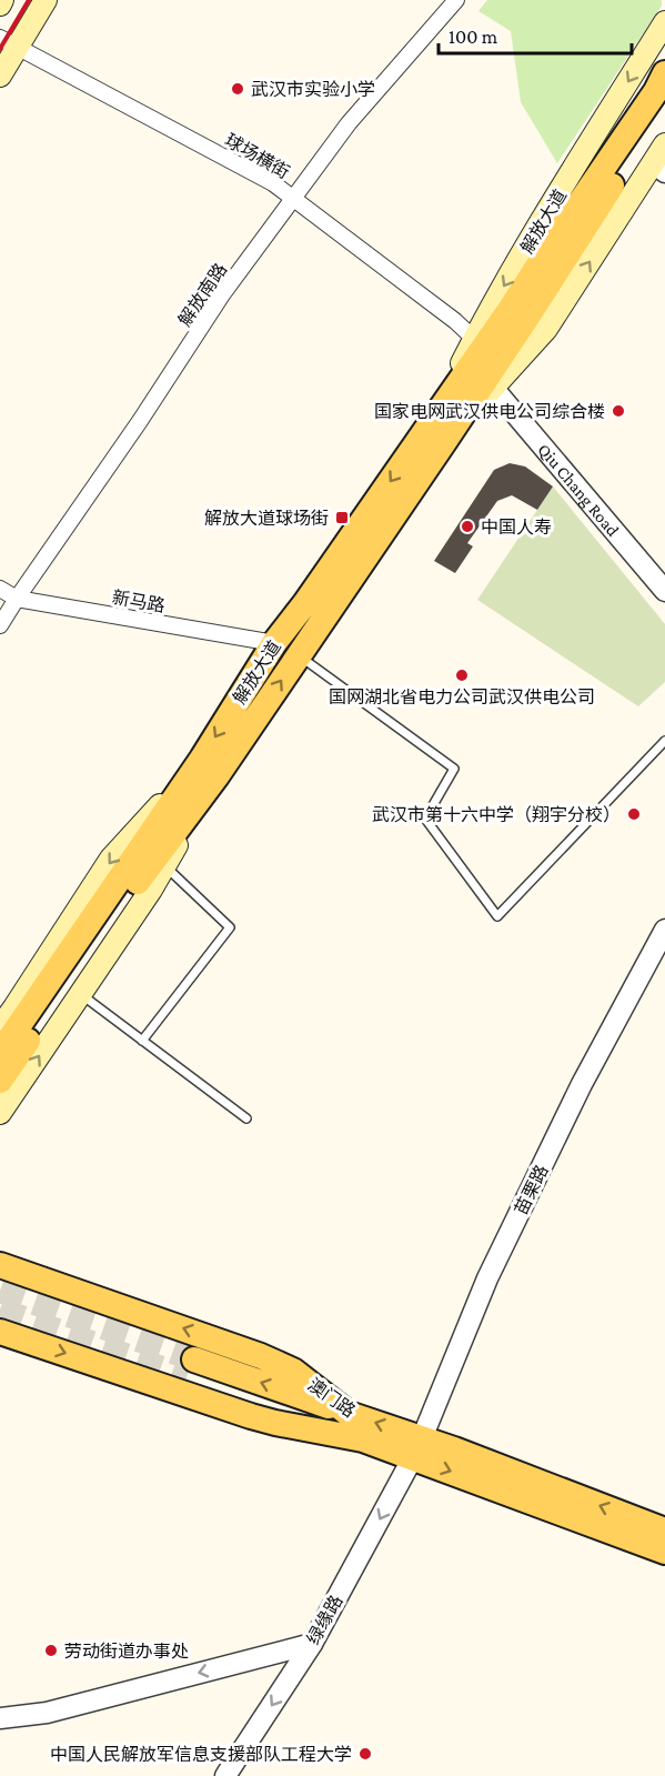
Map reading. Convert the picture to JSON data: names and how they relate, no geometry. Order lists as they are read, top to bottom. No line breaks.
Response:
{"streets":{"main road":["解放大道","澳门路"],"street":["球场横街","解放南路","Qiu Chang Road","新马路","苗栗路","绿缘路"]},"crossings":[["球场横街","解放大道"],["球场横街","解放南路"],["解放大道","Qiu Chang Road"],["解放大道","新马路"],["解放南路","新马路"],["苗栗路","澳门路"],["苗栗路","绿缘路"],["澳门路","绿缘路"]],"one_way":["绿缘路"],"places":{"other":["武汉市实验小学","国家电网武汉供电公司综合楼","中国人寿","国网湖北省电力公司武汉供电公司","武汉市第十六中学（翔宇分校）","劳动街道办事处","中国人民解放军信息支援部队工程大学"],"transit":["解放大道球场街"]},"scale_bar":"100 m"}
